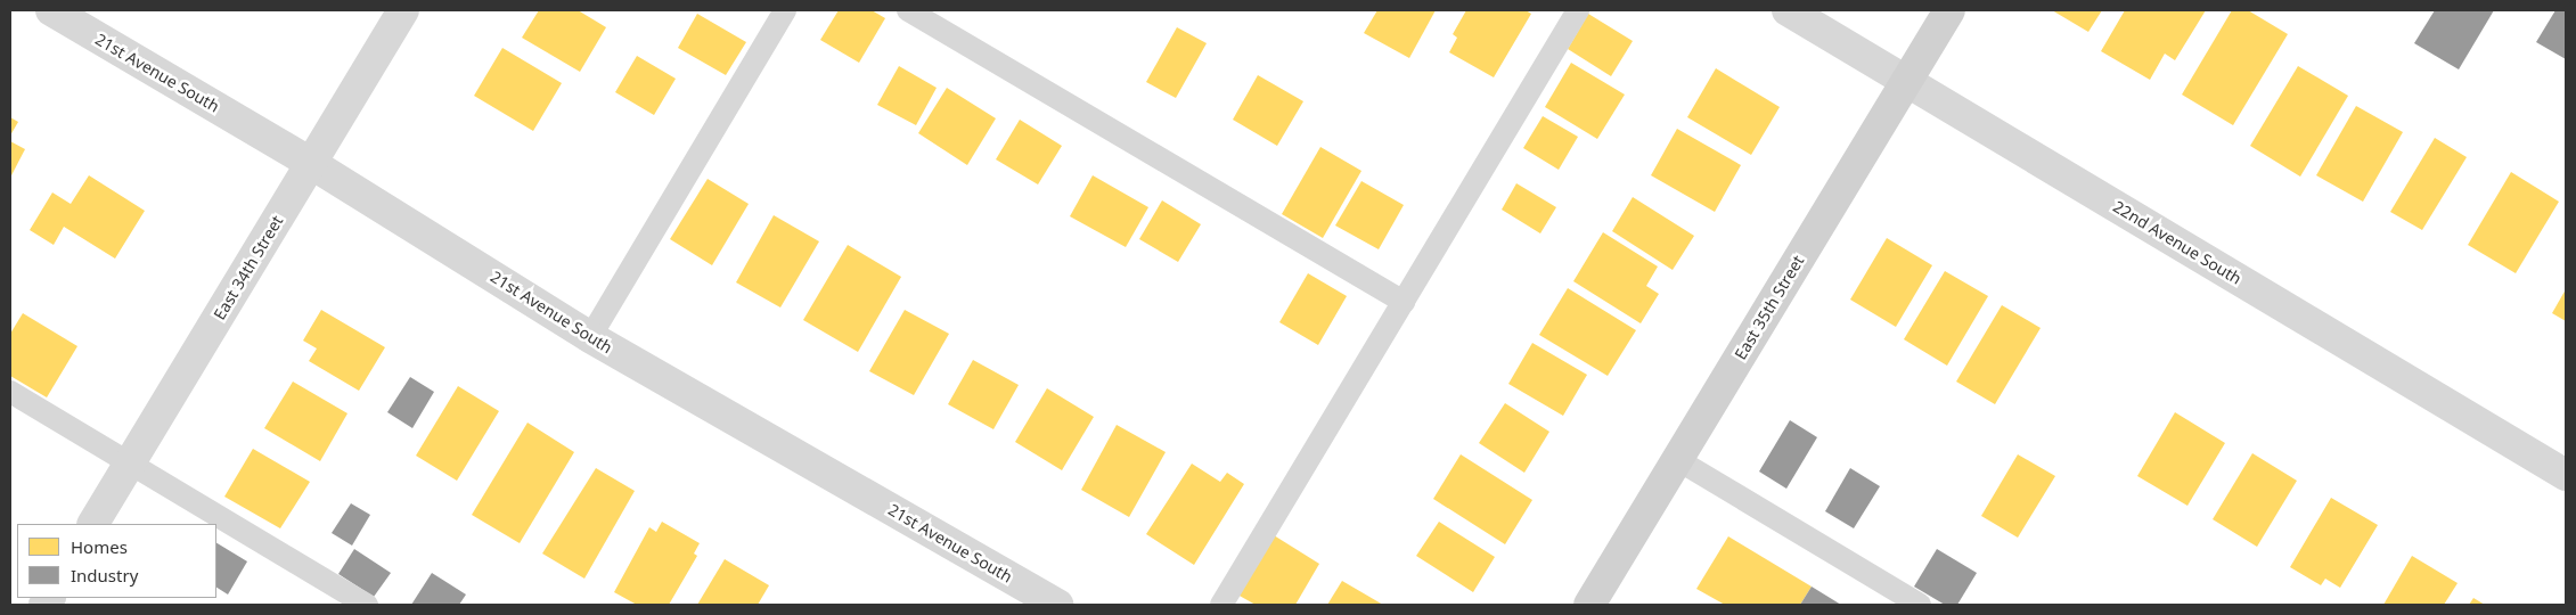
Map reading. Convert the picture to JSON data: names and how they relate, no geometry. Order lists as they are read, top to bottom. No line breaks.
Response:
{"streets":{"street":["21st Avenue South","22nd Avenue South","East 34th Street","East 35th Street"]},"crossings":[["21st Avenue South","East 34th Street"],["22nd Avenue South","East 35th Street"]],"legend":["Homes","Industry"]}
